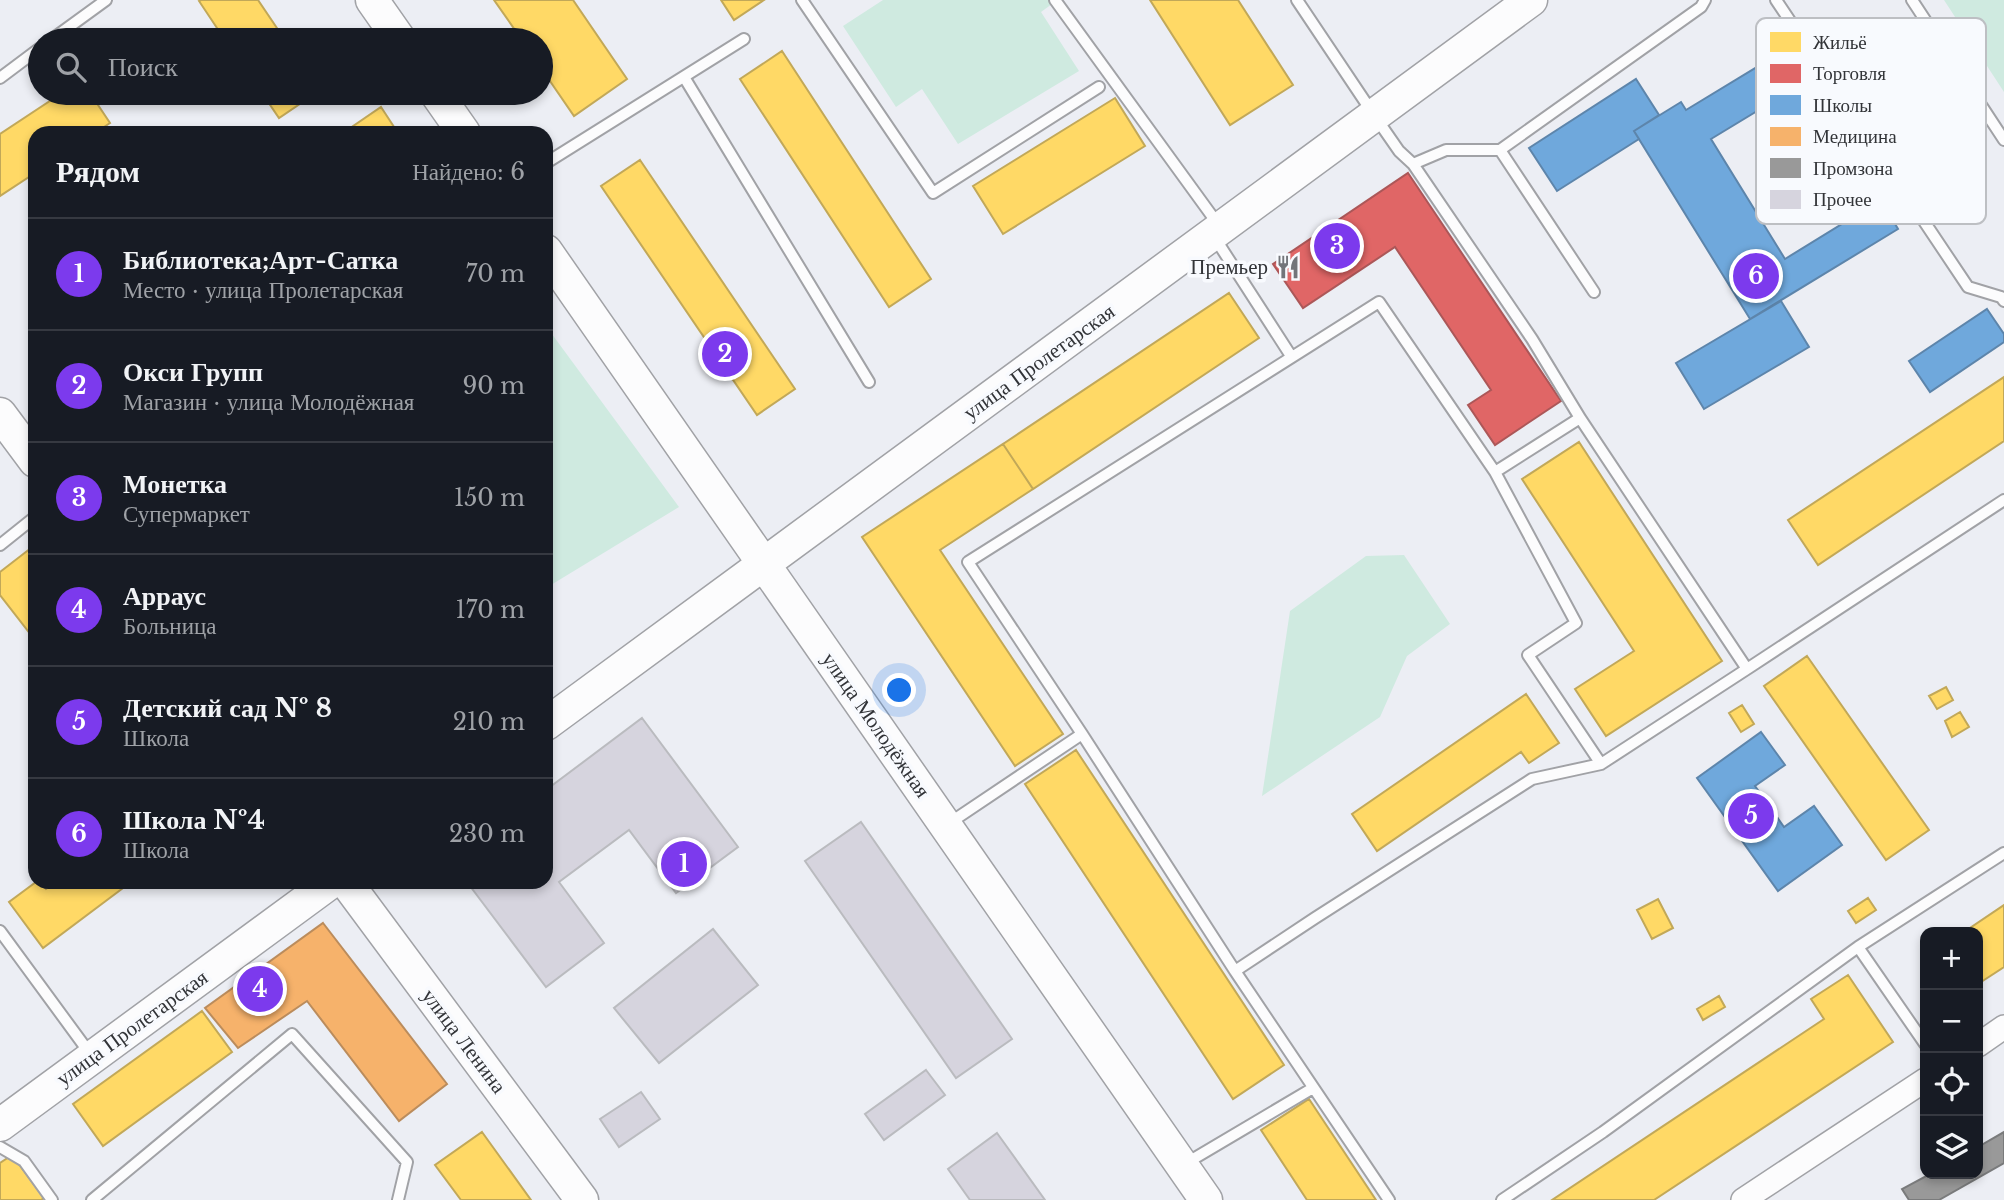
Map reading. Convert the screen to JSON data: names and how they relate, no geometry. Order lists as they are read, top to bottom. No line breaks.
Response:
{"streets":{"main road":["улица Пролетарская","улица Молодёжная","улица Ленина"]},"crossings":[["улица Пролетарская","улица Молодёжная"]],"places":{"restaurant":["Премьер"]},"legend":["Жильё","Торговля","Школы","Медицина","Промзона","Прочее"],"page":{"search":"Поиск","heading":["Рядом","Найдено: 6"],"list":[{"mark":"1","name":"Библиотека;Арт-Сатка","note":"Место · улица Пролетарская","value":"70 m"},{"mark":"2","name":"Окси Групп","note":"Магазин · улица Молодёжная","value":"90 m"},{"mark":"3","name":"Монетка","note":"Супермаркет","value":"150 m"},{"mark":"4","name":"Арраус","note":"Больница","value":"170 m"},{"mark":"5","name":"Детский сад № 8","note":"Школа","value":"210 m"},{"mark":"6","name":"Школа №4","note":"Школа","value":"230 m"}],"pins":["3","6","2","5","1","4"],"map_buttons":["+","−"]}}
